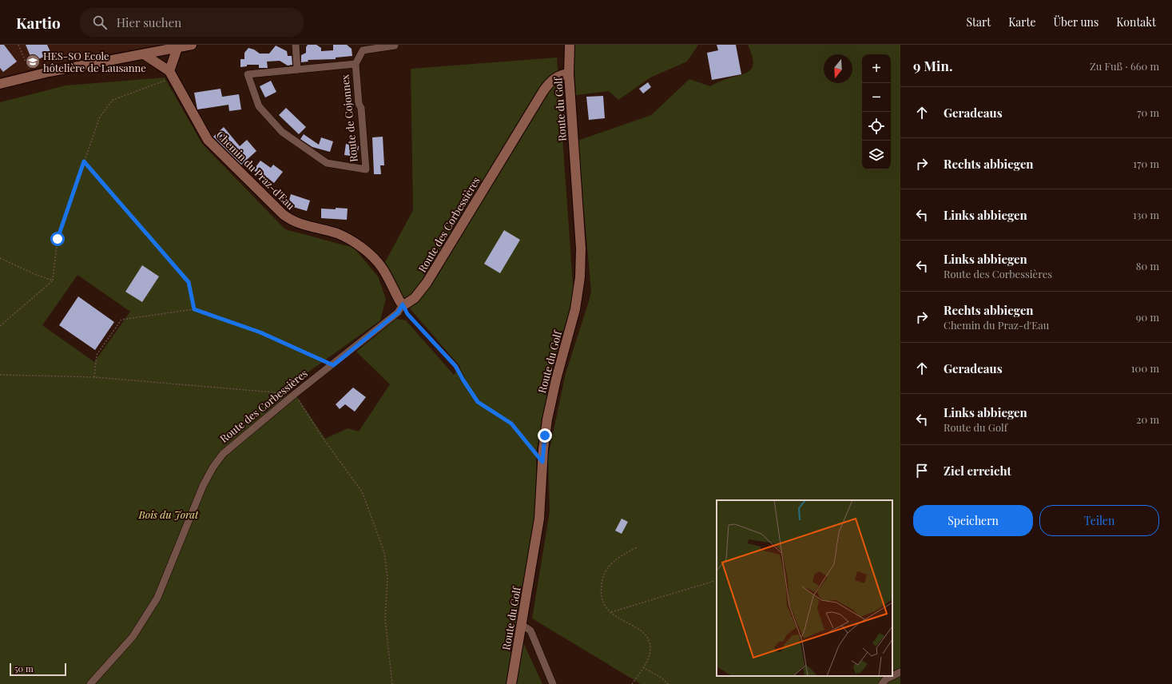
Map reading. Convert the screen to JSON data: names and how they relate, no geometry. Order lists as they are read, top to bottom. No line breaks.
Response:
{"streets":{"street":["Route du Golf","Route de Cojonnex","Chemin du Praz-d'Eau","Route des Corbessières"]},"crossings":[["Route du Golf","Route des Corbessières"],["Chemin du Praz-d'Eau","Route des Corbessières"]],"parks":["Bois du Jorat"],"places":{"school or university":["HES-SO Ecole hôtelière de Lausanne"]},"scale_bar":"50 m","north":"bottom","page":{"header":"Kartio","search":"Hier suchen","nav":["Start","Karte","Über uns","Kontakt"],"heading":["9 Min.","Zu Fuß · 660 m"],"map_buttons":["+","−"],"list":[["Geradeaus","70 m"],["Rechts abbiegen","170 m"],["Links abbiegen","130 m"],["Links abbiegen","Route des Corbessières","80 m"],["Rechts abbiegen","Chemin du Praz-d'Eau","90 m"],["Geradeaus","100 m"],["Links abbiegen","Route du Golf","20 m"],"Ziel erreicht"],"buttons":["Speichern","Teilen"],"scale":"50 m"}}
